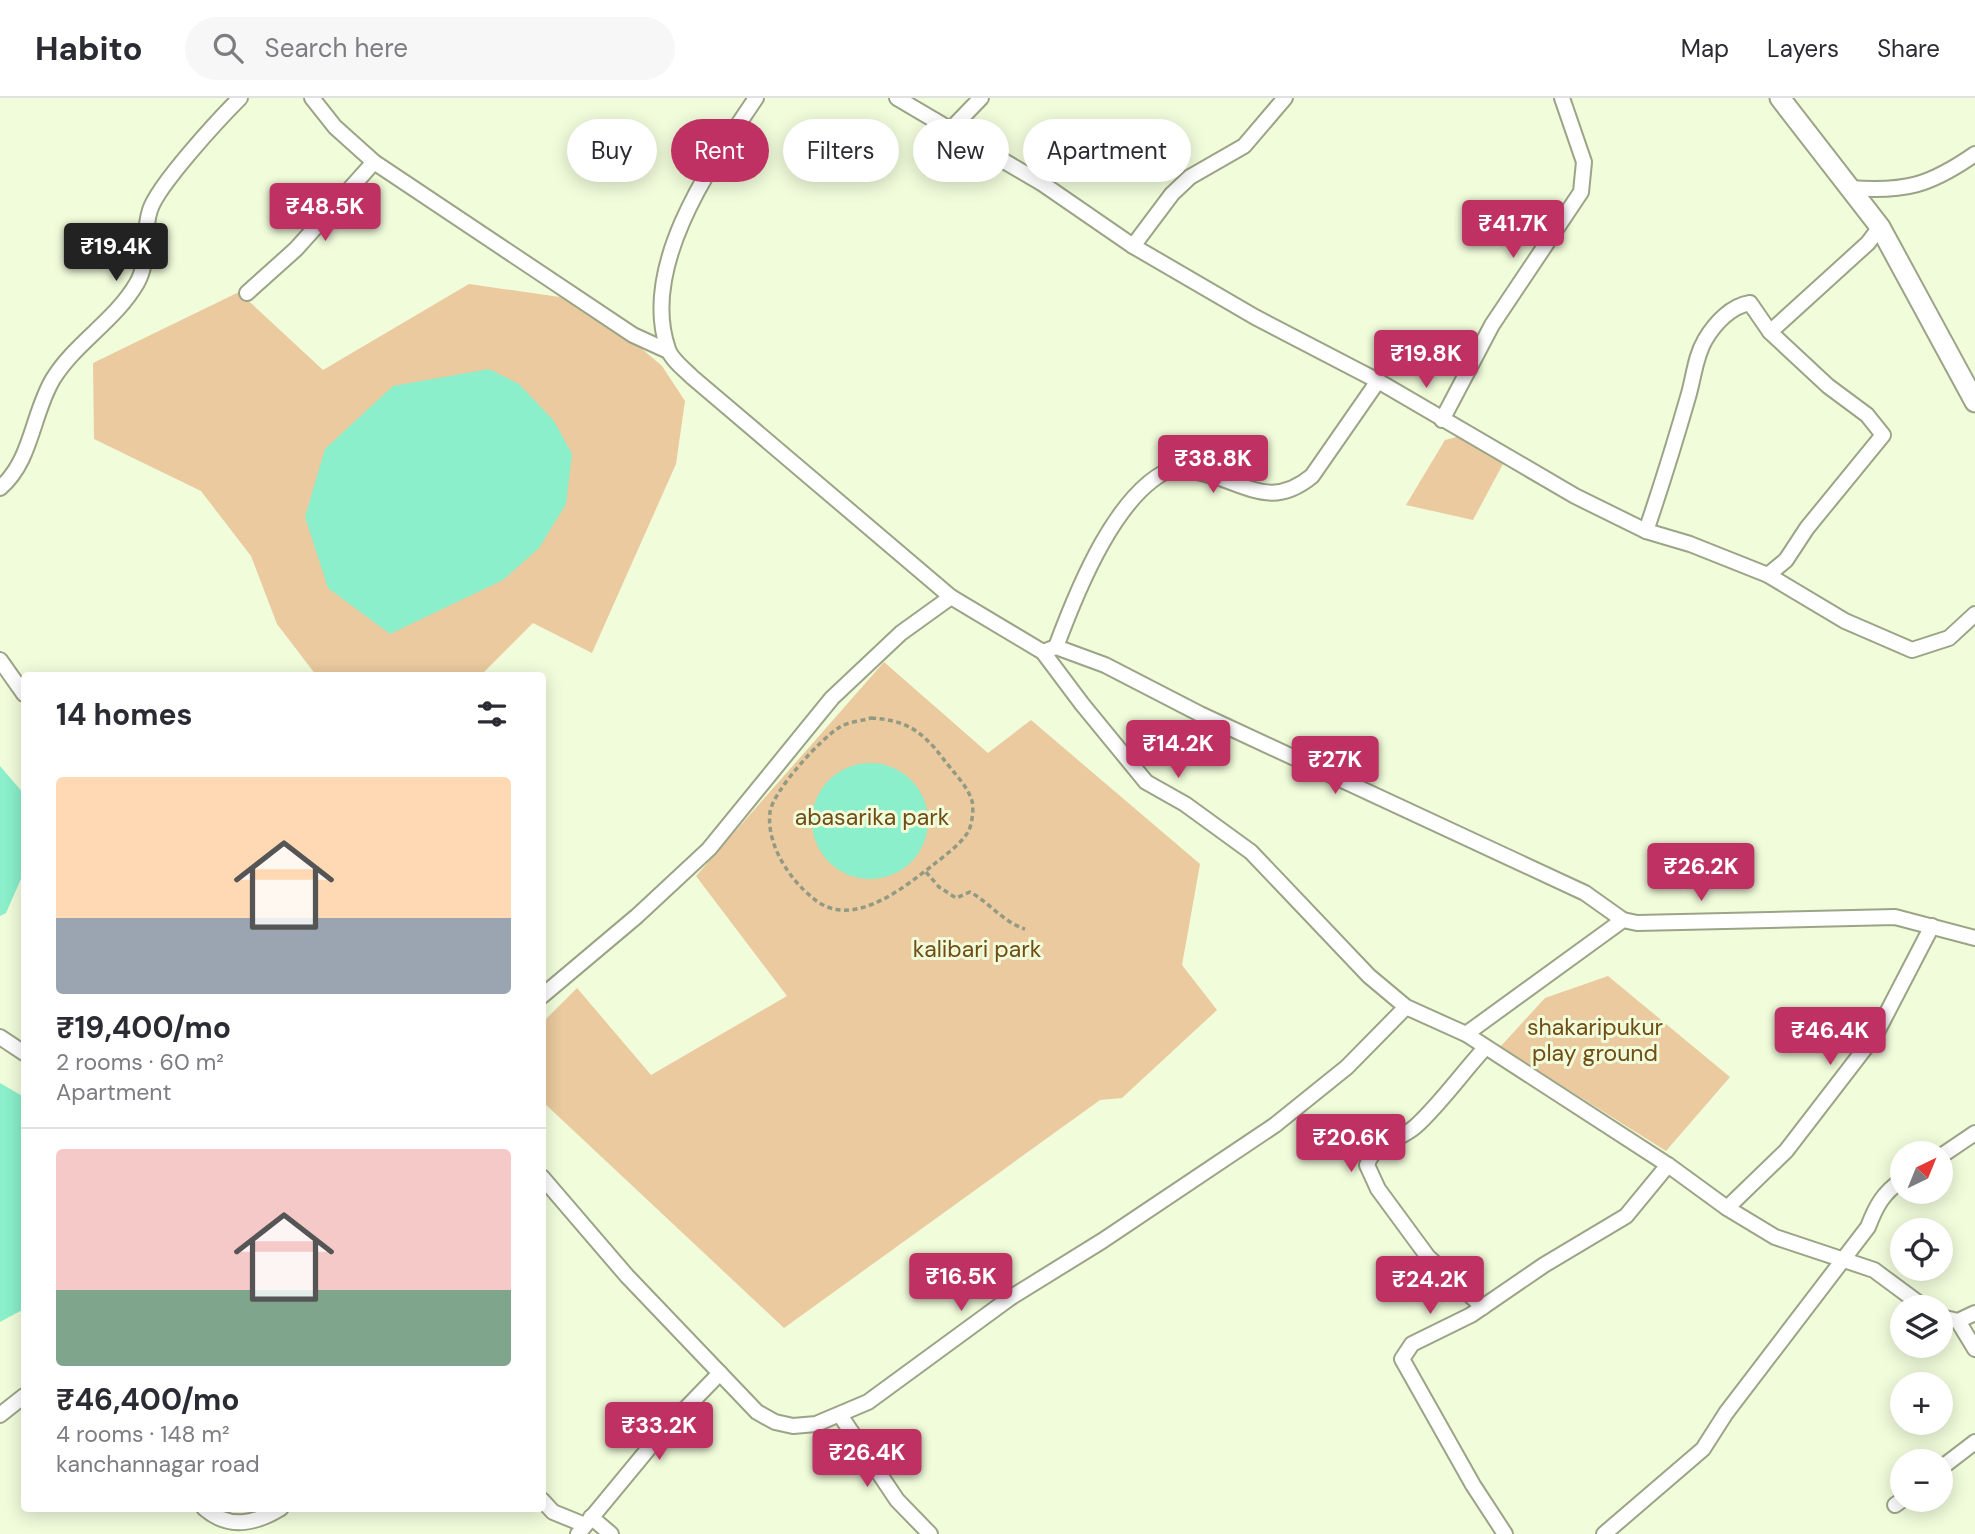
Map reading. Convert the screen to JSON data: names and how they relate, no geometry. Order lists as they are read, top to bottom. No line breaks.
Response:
{"parks":["abasarika park","kalibari park","shakaripukur play ground"],"north":"top right","page":{"header":"Habito","search":"Search here","nav":["Map","Layers","Share"],"chip":["Buy","Rent","Filters","New","Apartment"],"price":["₹48.5K","₹41.7K","₹19.4K","₹19.8K","₹38.8K","₹14.2K","₹27K","₹26.2K","₹46.4K","₹20.6K","₹16.5K","₹24.2K","₹33.2K","₹26.4K"],"heading":"14 homes","list":[{"name":"₹19,400/mo","note":"2 rooms · 60 m² · Apartment"},{"name":"₹46,400/mo","note":"4 rooms · 148 m² · kanchannagar road"}],"map_buttons":["+","−"]}}
